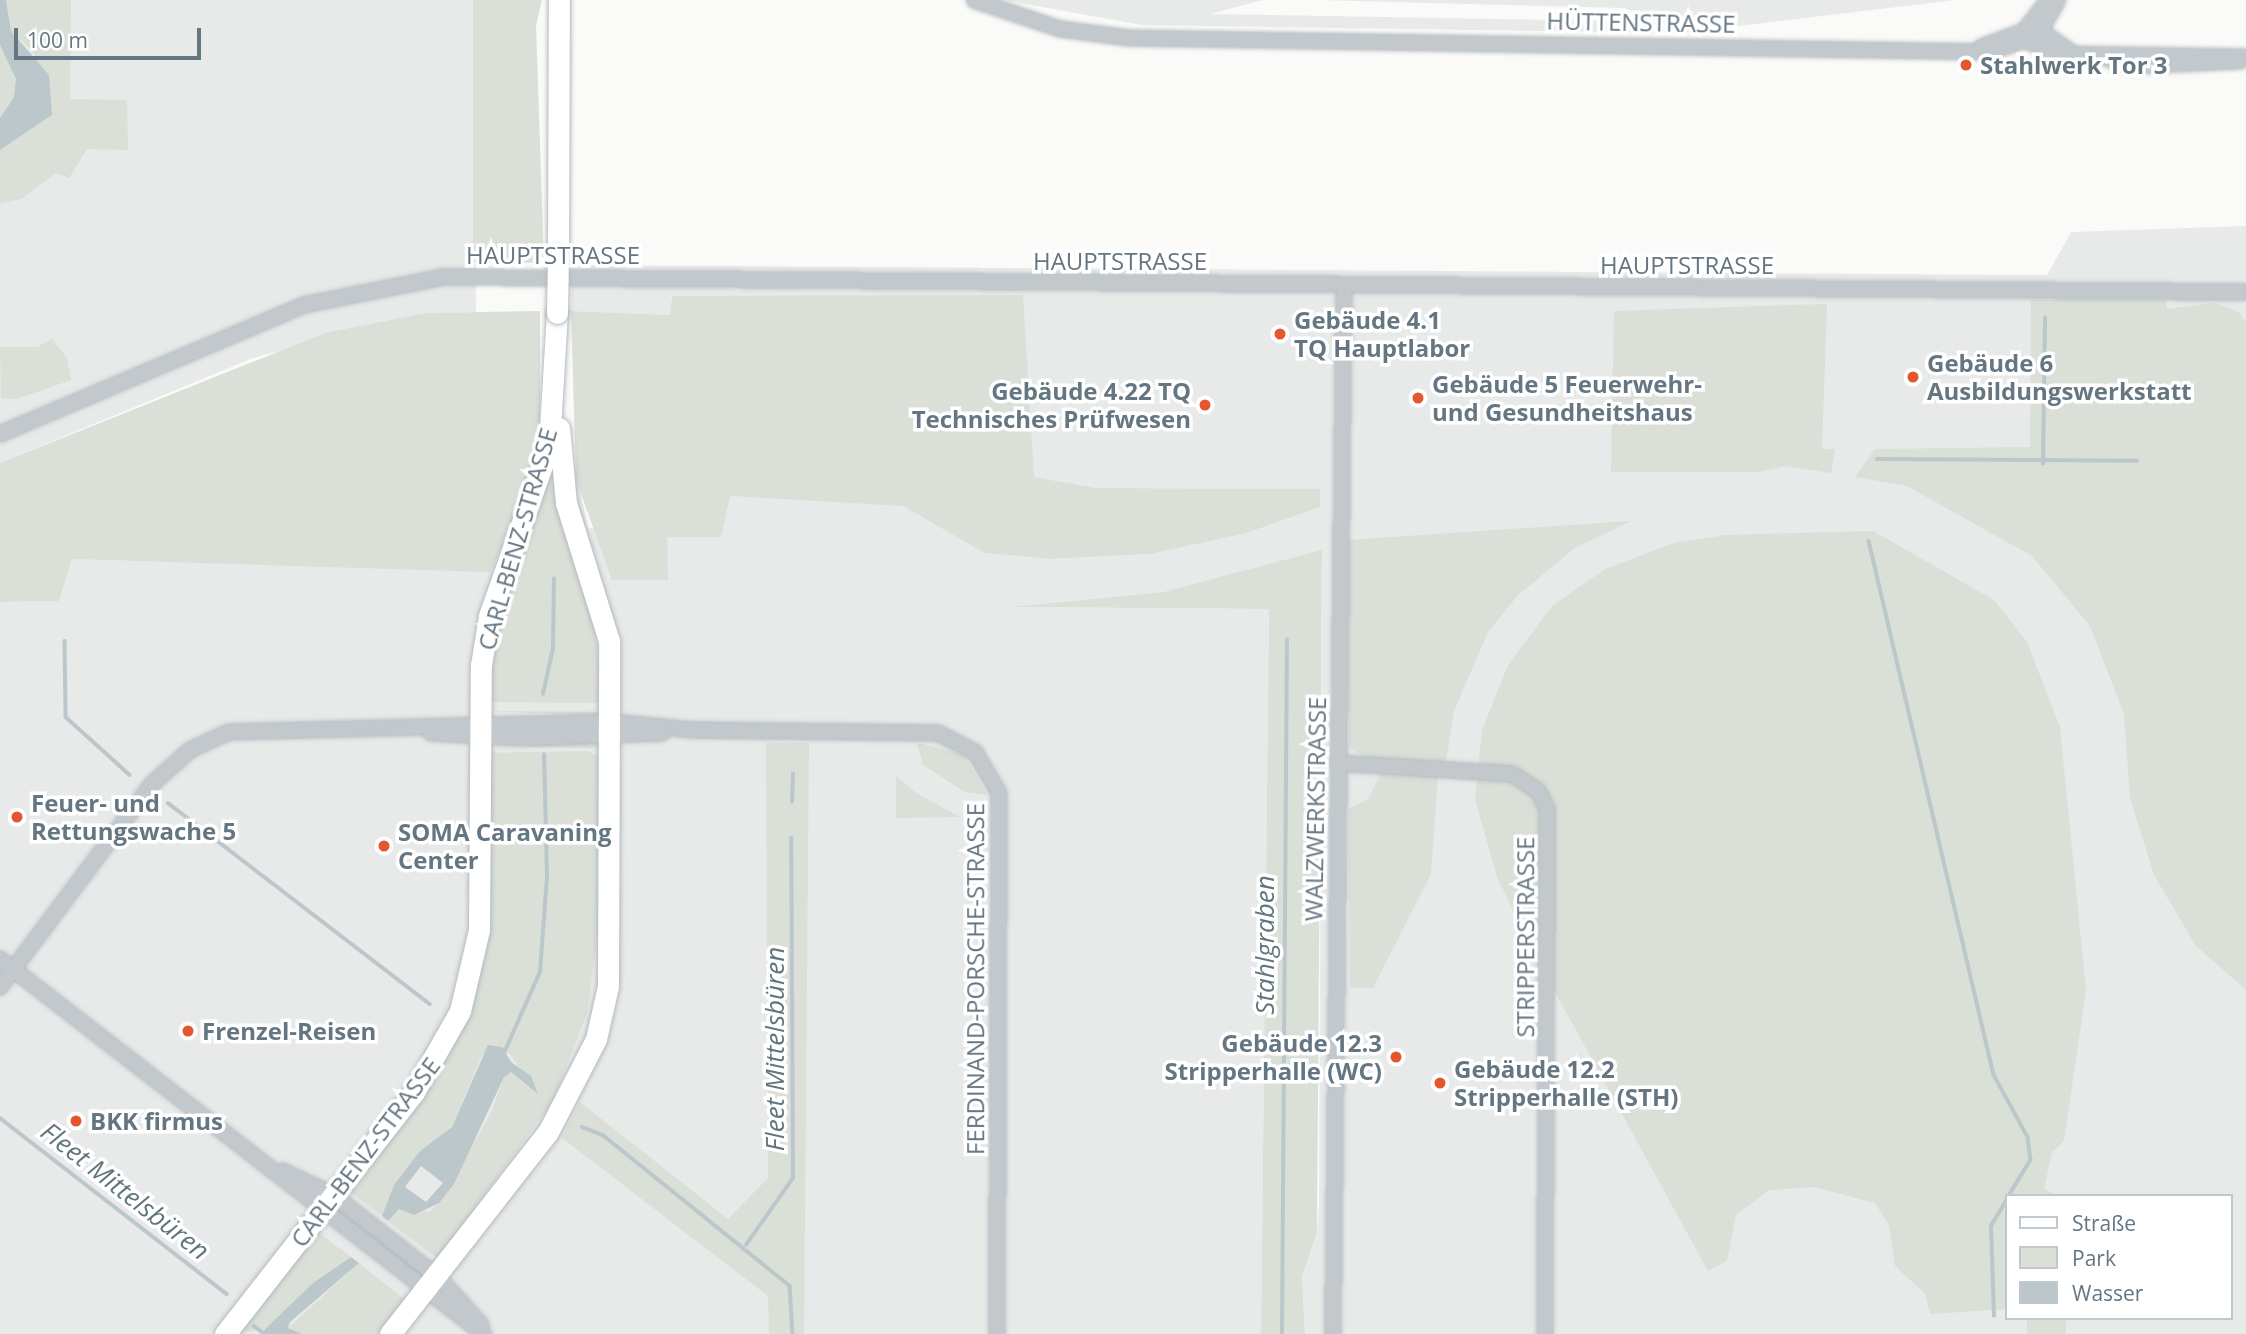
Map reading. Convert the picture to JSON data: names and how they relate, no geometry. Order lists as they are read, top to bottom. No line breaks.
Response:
{"streets":{"street":["HÜTTENSTRASSE","HAUPTSTRASSE","CARL-BENZ-STRASSE","WALZWERKSTRASSE","STRIPPERSTRASSE","FERDINAND-PORSCHE-STRASSE"]},"crossings":[["HAUPTSTRASSE","WALZWERKSTRASSE"],["CARL-BENZ-STRASSE","FERDINAND-PORSCHE-STRASSE"],["WALZWERKSTRASSE","STRIPPERSTRASSE"]],"water":["Stahlgraben","Fleet Mittelsbüren"],"places":["Stahlwerk Tor 3","Gebäude 4.1 TQ Hauptlabor","Gebäude 6 Ausbildungswerkstatt","Gebäude 5 Feuerwehr- und Gesundheitshaus","Gebäude 4.22 TQ Technisches Prüfwesen","Feuer- und Rettungswache 5","SOMA Caravaning Center","Frenzel-Reisen","Gebäude 12.3 Stripperhalle (WC)","Gebäude 12.2 Stripperhalle (STH)","BKK firmus"],"legend":["Straße","Park","Wasser"],"scale_bar":"100 m"}
